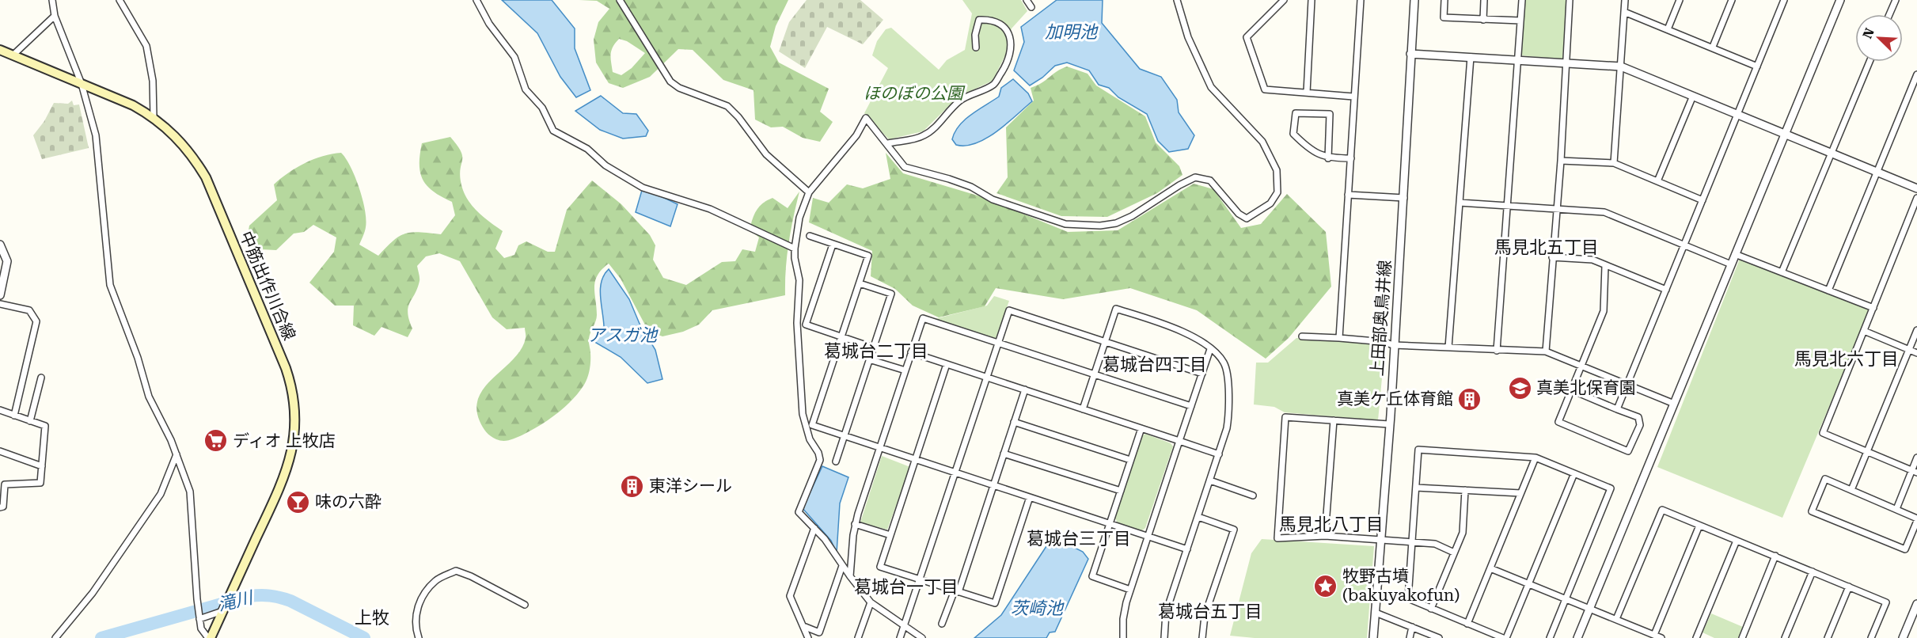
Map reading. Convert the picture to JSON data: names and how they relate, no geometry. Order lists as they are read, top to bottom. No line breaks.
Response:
{"streets":{"main road":["中筋出作川合線"],"street":["上田部奥鳥井線"]},"districts":["馬見北五丁目","葛城台二丁目","馬見北六丁目","葛城台四丁目","馬見北八丁目","葛城台三丁目","葛城台一丁目","葛城台五丁目","上牧"],"water":["加明池","アスガ池","滝川","茨崎池"],"parks":["ほのぼの公園"],"places":{"school or university":["真美北保育園"],"building":["真美ケ丘体育館","東洋シール"],"supermarket":["ディオ 上牧店"],"bar":["味の六酔"],"place":["牧野古墳 (bakuyakofun)"]},"north":"top left"}
